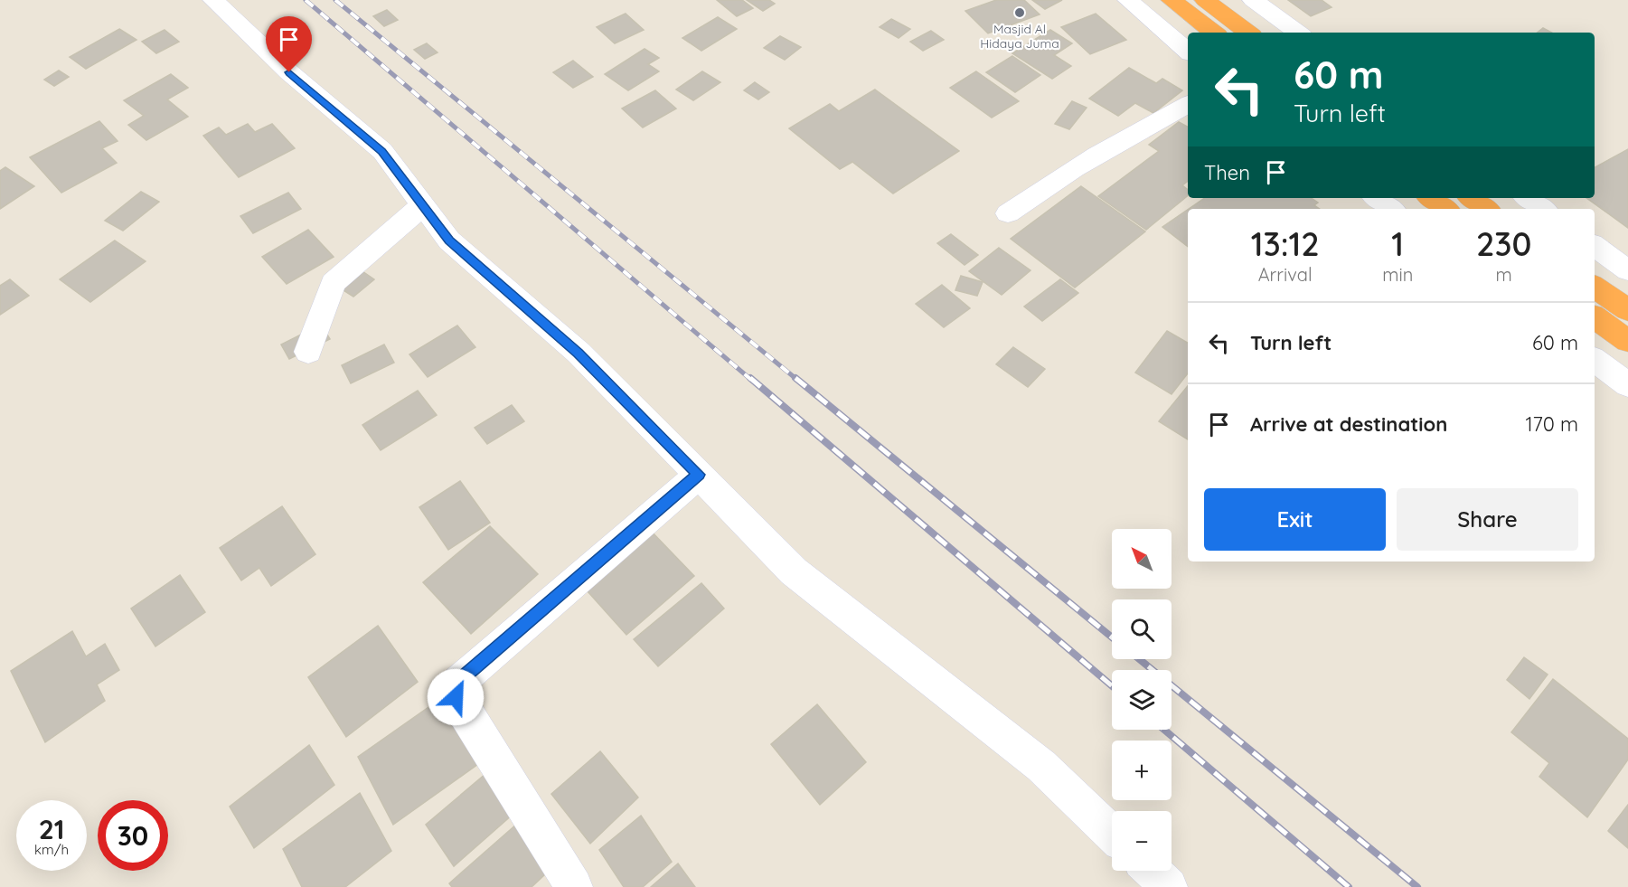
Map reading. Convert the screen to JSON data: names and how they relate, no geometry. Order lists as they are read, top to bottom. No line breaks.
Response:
{"places":["Masjid Al Hidaya Juma"],"north":"top left","page":{"turn":["60 m","Turn left"],"then":"Then","eta":["13:12","Arrival","1","min","230","m"],"list":[{"name":"Turn left","value":"60 m"},{"name":"Arrive at destination","value":"170 m"}],"buttons":["Exit","Share"],"map_buttons":["+","−"],"speed":"21 km/h","limit":"30"}}
